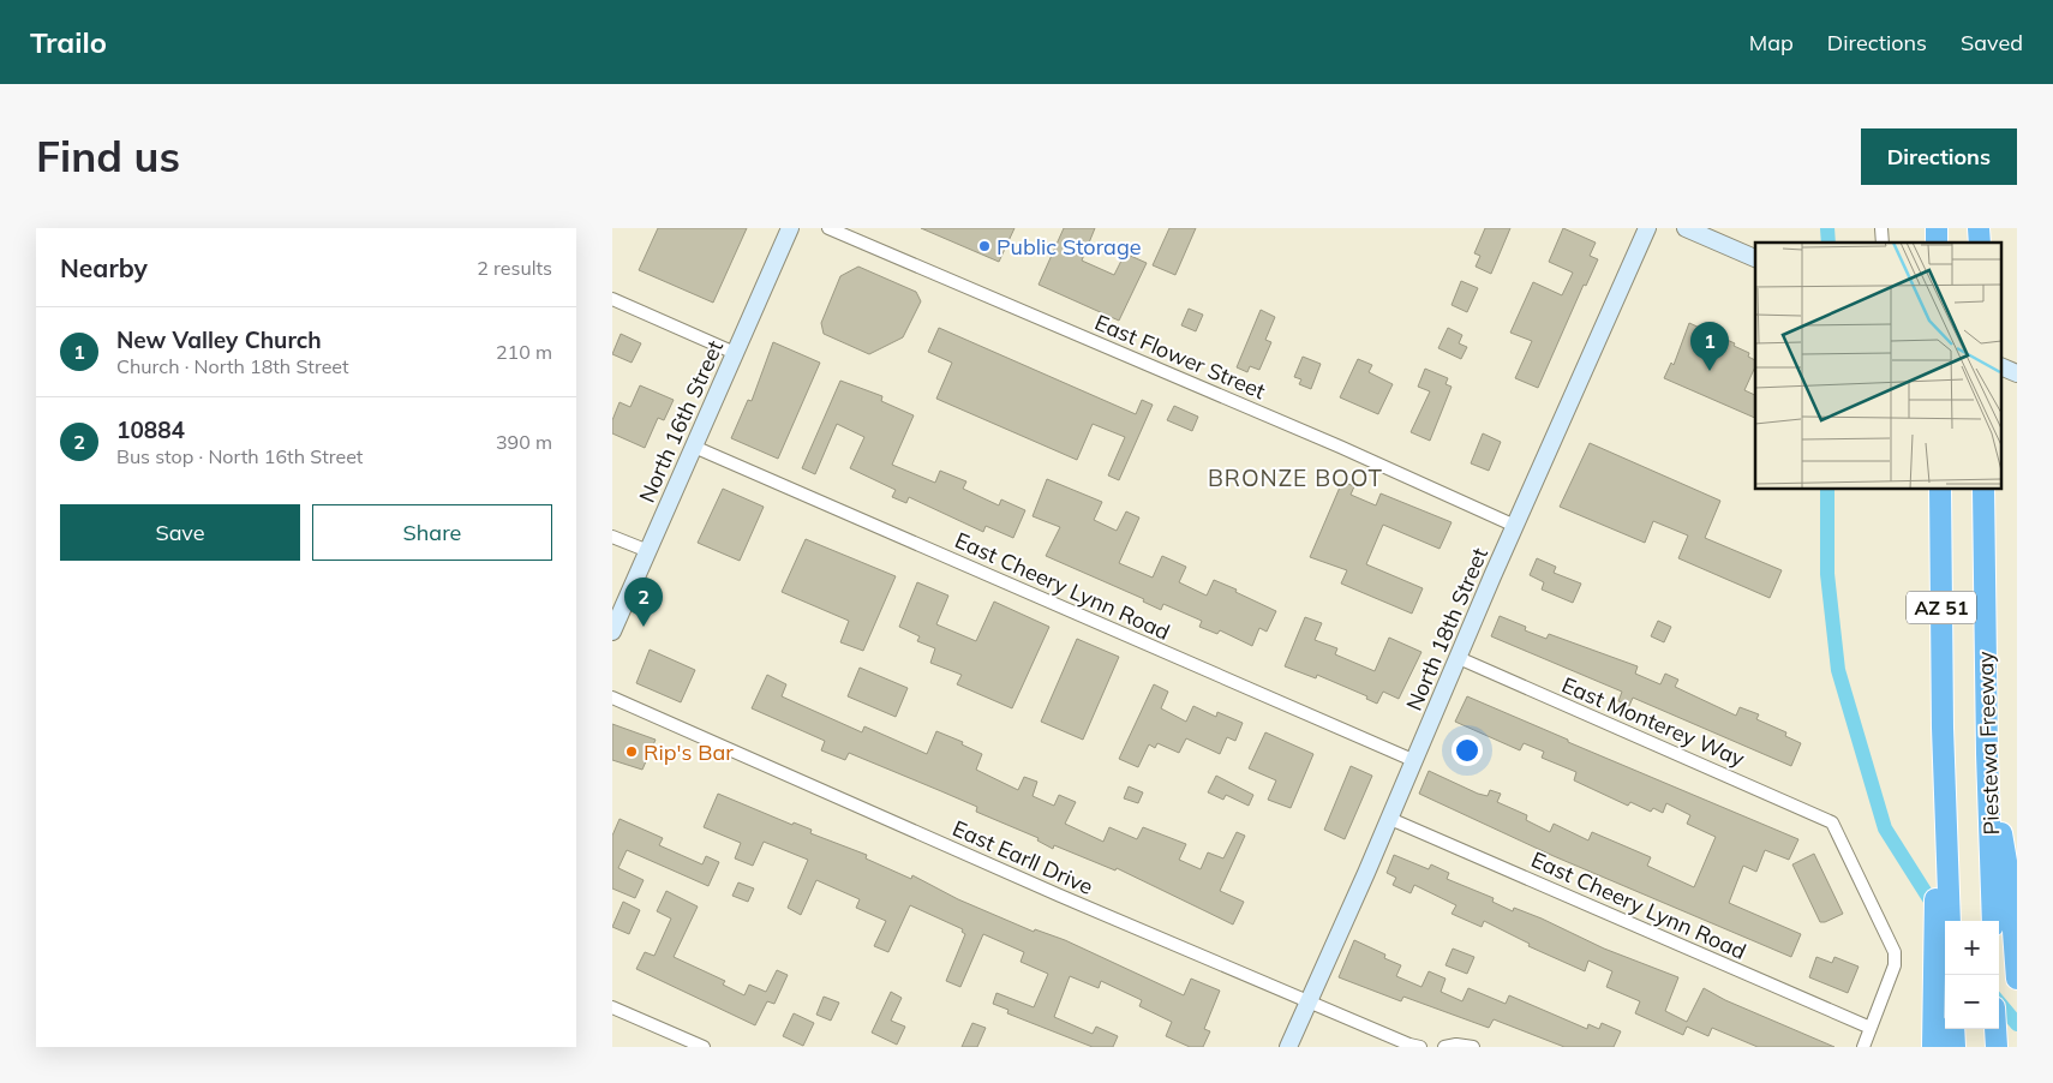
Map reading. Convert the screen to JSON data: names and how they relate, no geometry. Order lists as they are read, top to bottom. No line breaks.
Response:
{"streets":{"highway":["AZ 51","Piestewa Freeway"],"street":["East Flower Street","North 16th Street","East Cheery Lynn Road","North 18th Street","East Monterey Way","East Earll Drive"]},"crossings":[["East Flower Street","North 18th Street"],["North 16th Street","East Cheery Lynn Road"],["East Cheery Lynn Road","North 18th Street"],["East Cheery Lynn Road","East Monterey Way"],["North 18th Street","East Monterey Way"],["North 18th Street","East Earll Drive"]],"districts":["BRONZE BOOT"],"places":["Public Storage","Rip's Bar"],"page":{"header":"Trailo","nav":["Map","Directions","Saved"],"buttons":["Directions",["Save","Share"]],"title":"Find us","heading":["Nearby","2 results"],"list":[{"mark":"1","name":"New Valley Church","note":"Church · North 18th Street","value":"210 m"},{"mark":"2","name":"10884","note":"Bus stop · North 16th Street","value":"390 m"}],"pins":["1","2"],"map_buttons":["+","−"]}}
